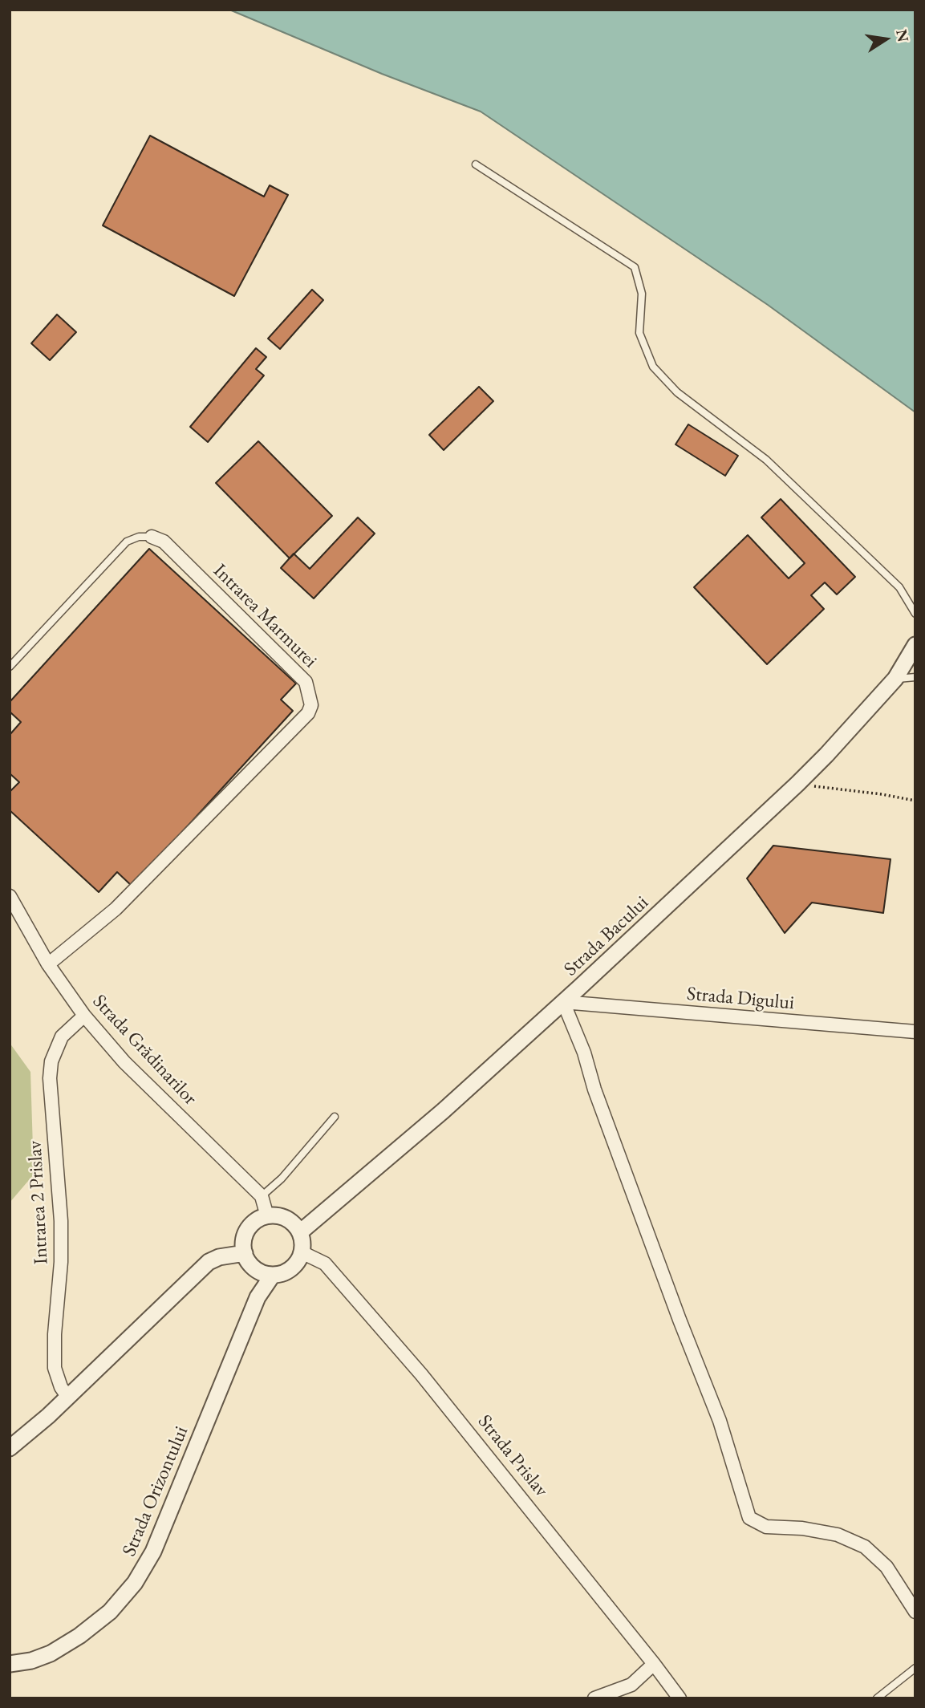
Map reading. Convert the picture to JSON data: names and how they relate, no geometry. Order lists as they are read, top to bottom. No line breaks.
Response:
{"streets":{"street":["Intrarea Marmurei","Strada Bacului","Strada Digului","Strada Grădinarilor","Intrarea 2 Prislav","Strada Prislav","Strada Orizontului"]},"crossings":[["Intrarea Marmurei","Strada Grădinarilor"],["Strada Bacului","Strada Digului"],["Strada Bacului","Strada Prislav"],["Strada Bacului","Strada Orizontului"],["Strada Grădinarilor","Intrarea 2 Prislav"],["Strada Prislav","Strada Orizontului"]],"north":"right"}
